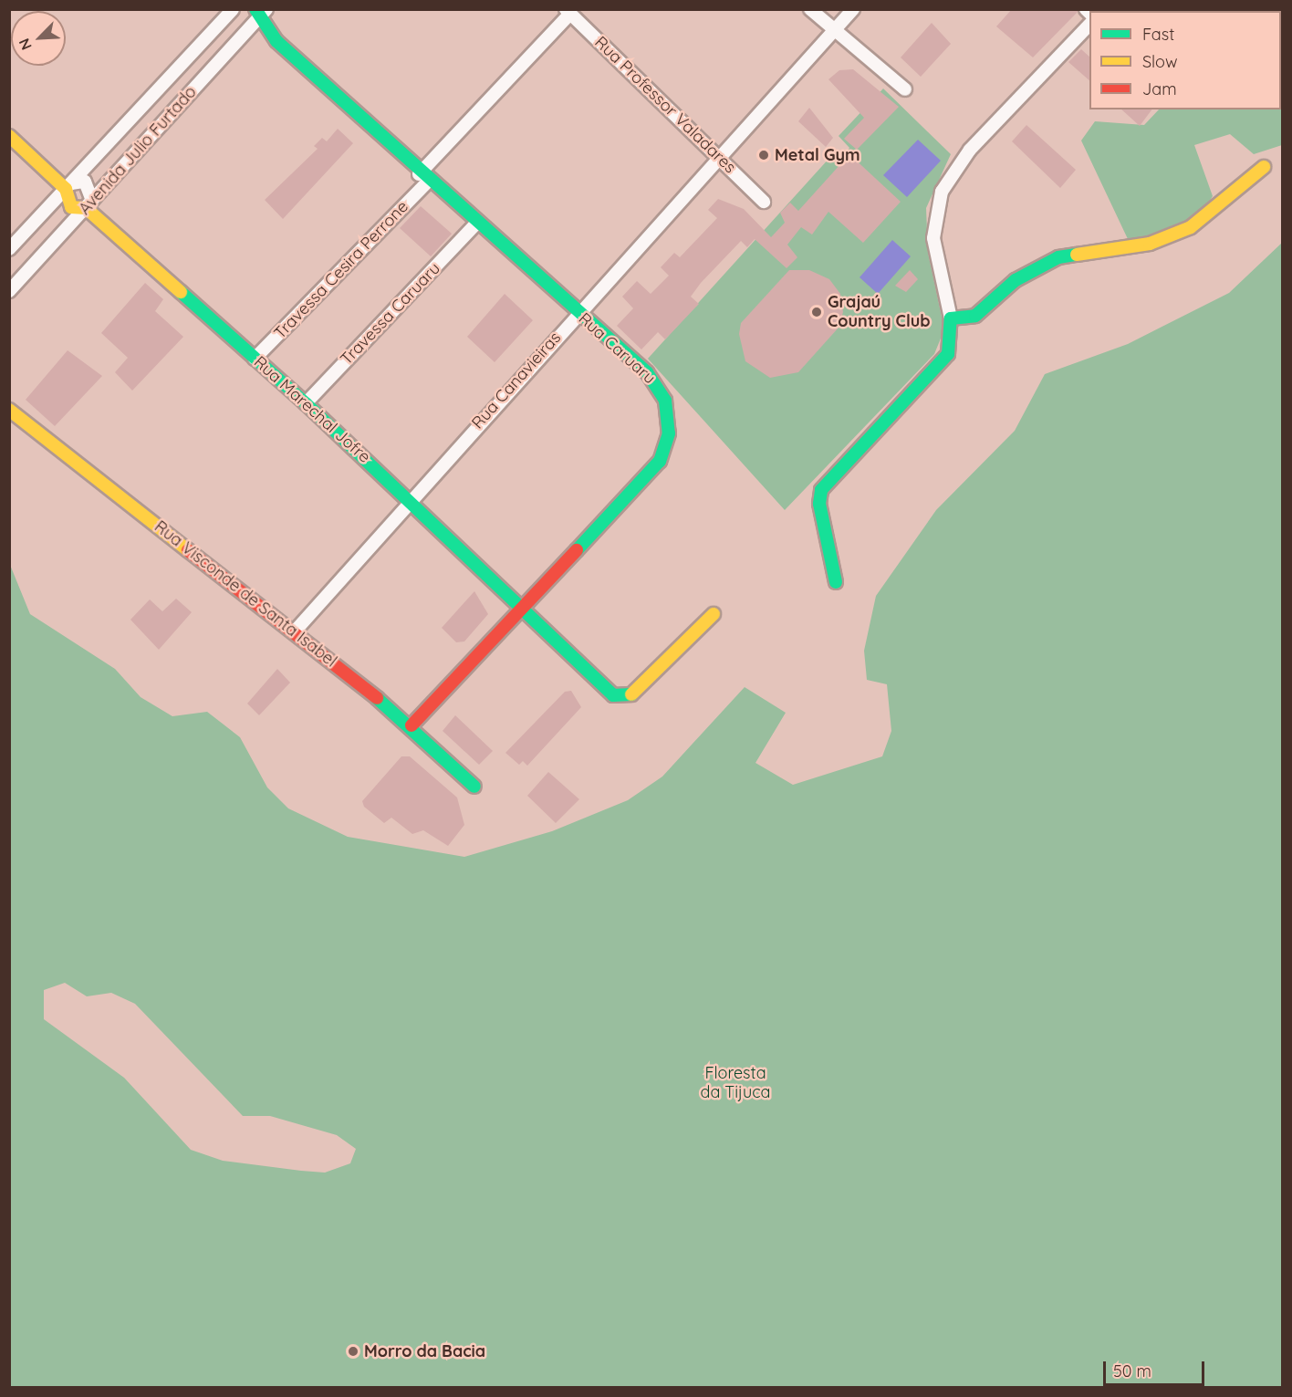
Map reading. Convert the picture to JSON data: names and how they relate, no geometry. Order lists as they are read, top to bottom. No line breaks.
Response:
{"streets":{"street":["Rua Professor Valadares","Avenida Julio Furtado","Travessa Cesira Perrone","Travessa Caruaru","Rua Caruaru","Rua Canavieiras","Rua Marechal Jofre","Rua Visconde de Santa Isabel"]},"crossings":[["Rua Professor Valadares","Travessa Cesira Perrone"],["Rua Professor Valadares","Rua Canavieiras"],["Avenida Julio Furtado","Rua Caruaru"],["Avenida Julio Furtado","Rua Marechal Jofre"],["Travessa Cesira Perrone","Rua Caruaru"],["Travessa Cesira Perrone","Rua Marechal Jofre"],["Travessa Caruaru","Rua Caruaru"],["Travessa Caruaru","Rua Marechal Jofre"],["Rua Caruaru","Rua Canavieiras"],["Rua Caruaru","Rua Marechal Jofre"],["Rua Caruaru","Rua Visconde de Santa Isabel"],["Rua Canavieiras","Rua Marechal Jofre"],["Rua Canavieiras","Rua Visconde de Santa Isabel"]],"parks":["Floresta da Tijuca"],"places":["Metal Gym","Grajaú Country Club","Morro da Bacia"],"legend":["Fast","Slow","Jam"],"scale_bar":"50 m","north":"bottom left"}
